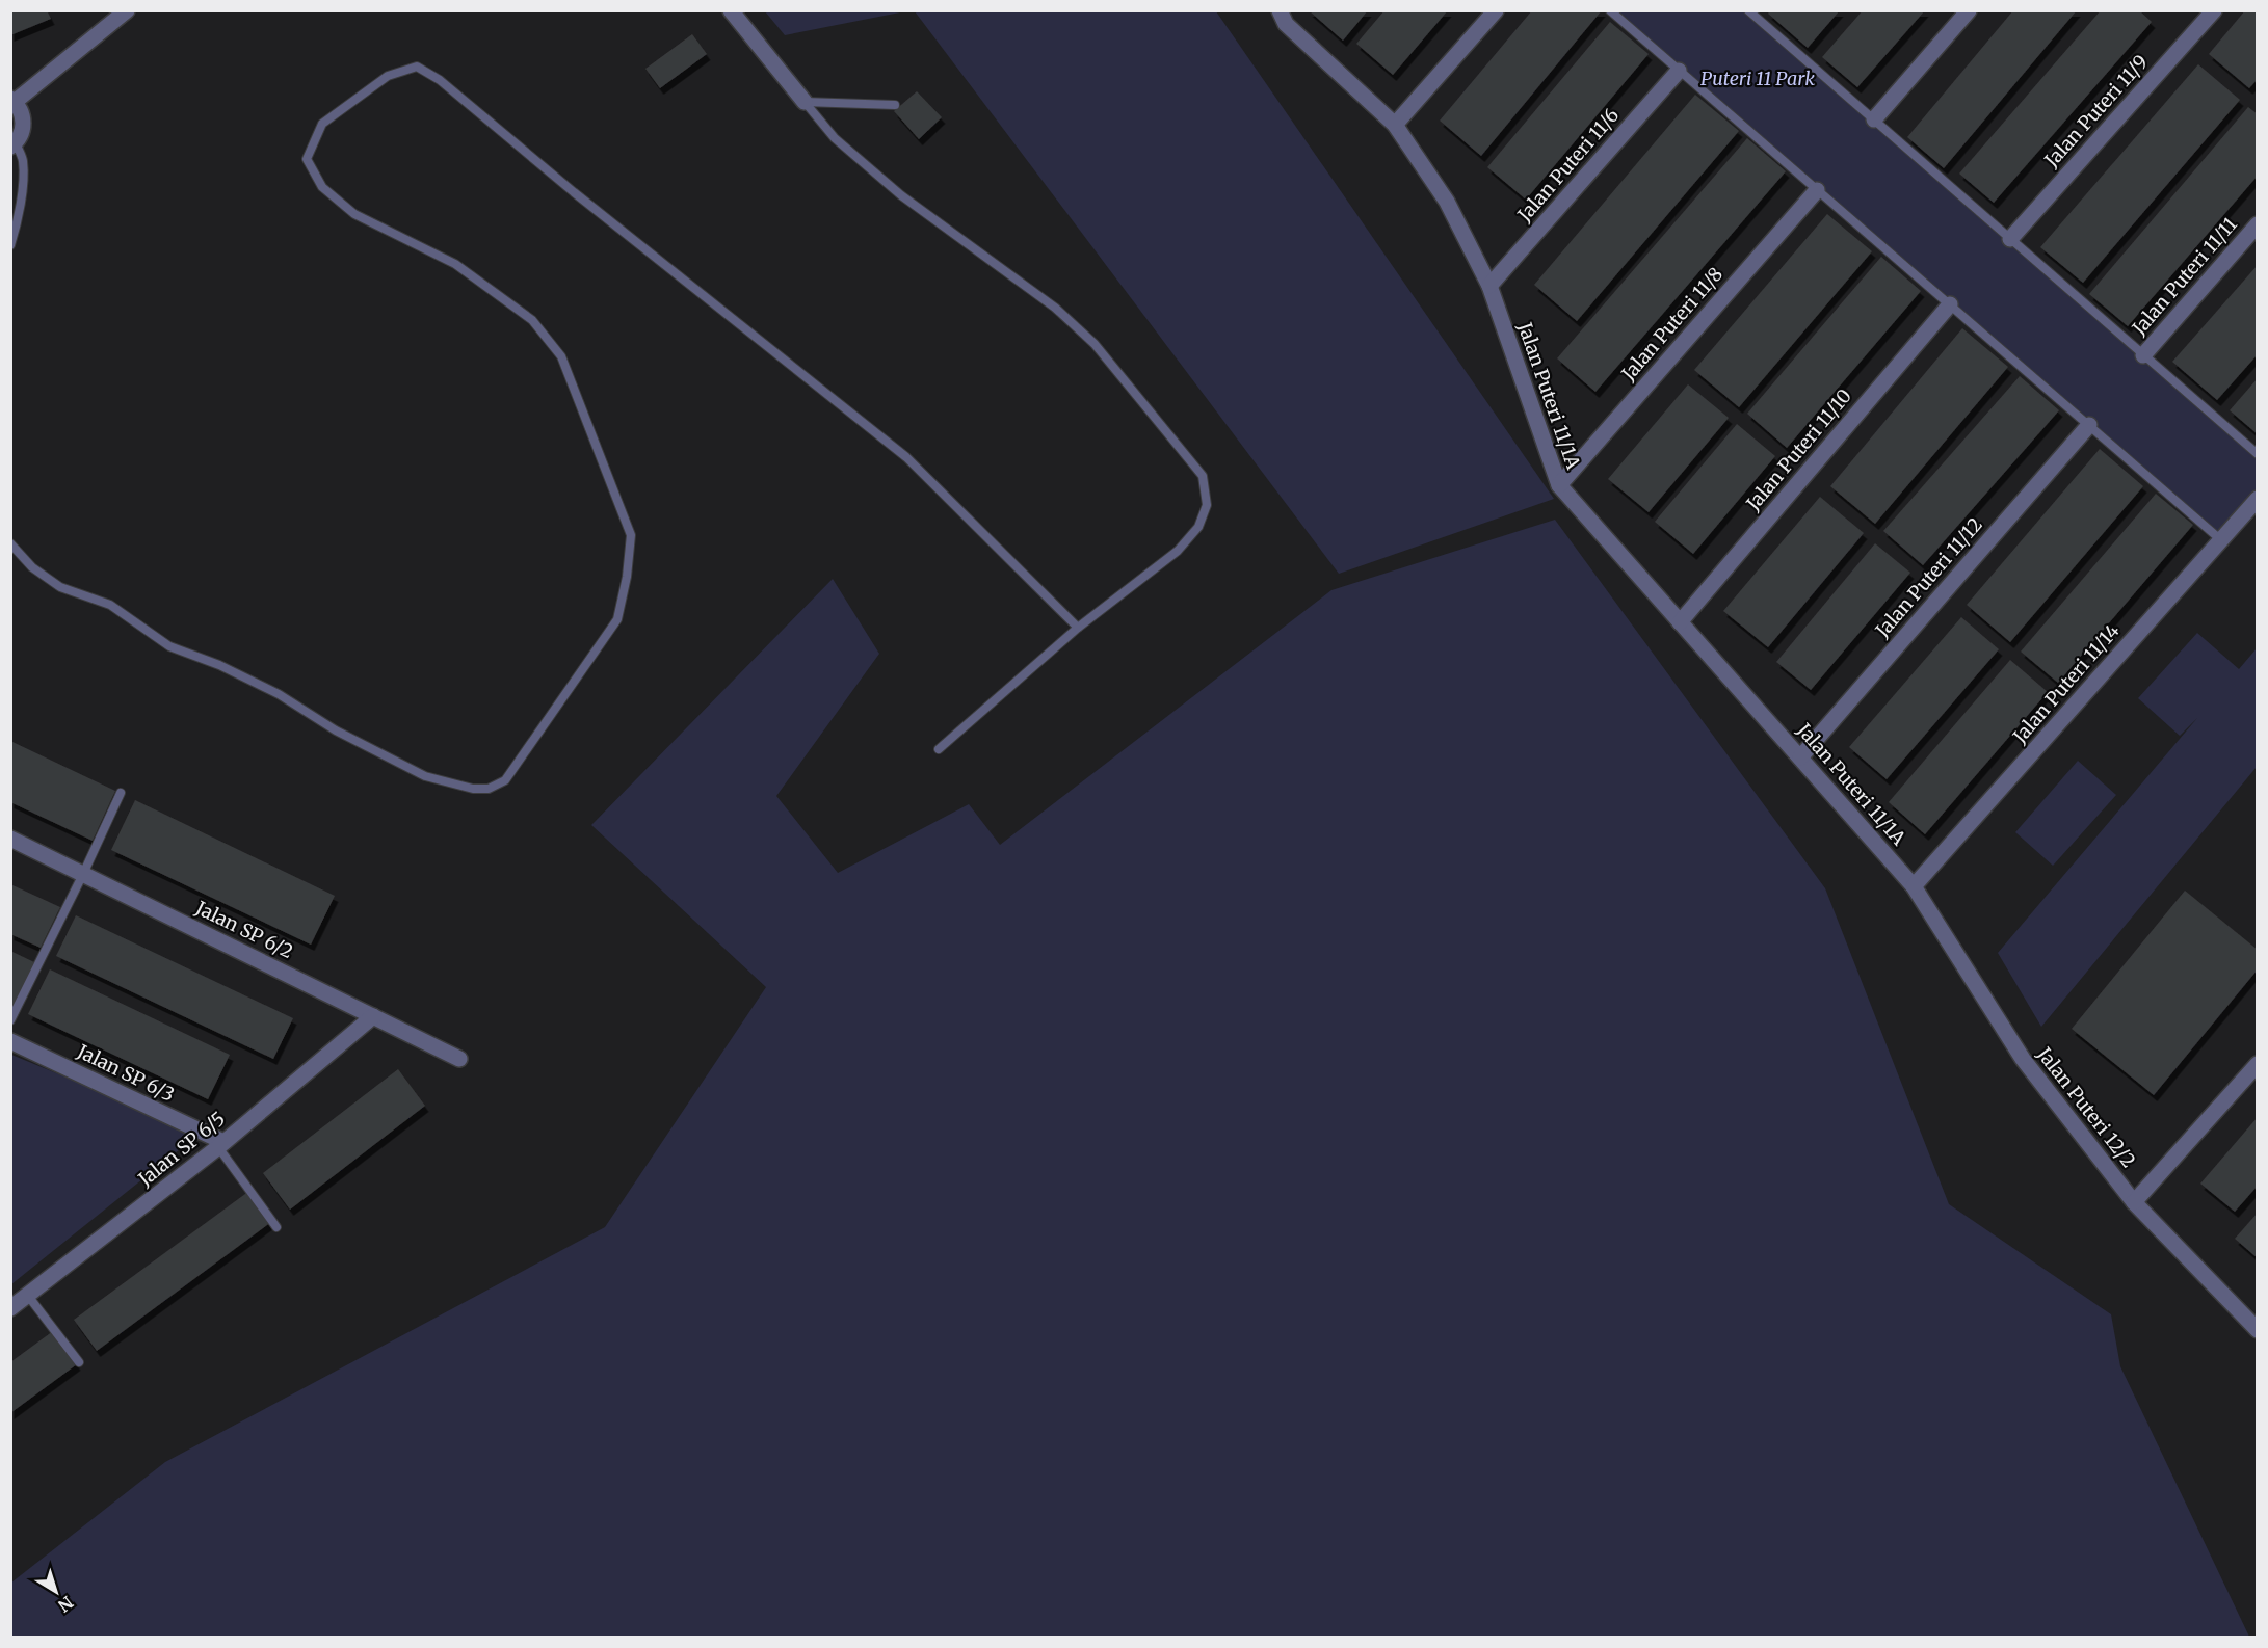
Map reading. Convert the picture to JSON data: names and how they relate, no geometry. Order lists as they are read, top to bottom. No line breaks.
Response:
{"streets":{"street":["Jalan Puteri 11/9","Jalan Puteri 11/6","Jalan Puteri 11/11","Jalan Puteri 11/8","Jalan Puteri 11/1A","Jalan Puteri 11/10","Jalan Puteri 11/12","Jalan Puteri 11/14","Jalan SP 6/2","Jalan SP 6/3","Jalan Puteri 12/2","Jalan SP 6/5"]},"crossings":[["Jalan Puteri 11/6","Jalan Puteri 11/1A"],["Jalan Puteri 11/8","Jalan Puteri 11/1A"],["Jalan Puteri 11/1A","Jalan Puteri 11/10"],["Jalan Puteri 11/1A","Jalan Puteri 11/12"],["Jalan Puteri 11/1A","Jalan Puteri 11/14"],["Jalan Puteri 11/1A","Jalan Puteri 12/2"],["Jalan Puteri 11/14","Jalan Puteri 12/2"],["Jalan SP 6/2","Jalan SP 6/5"],["Jalan SP 6/3","Jalan SP 6/5"]],"parks":["Puteri 11 Park"],"north":"bottom right"}
